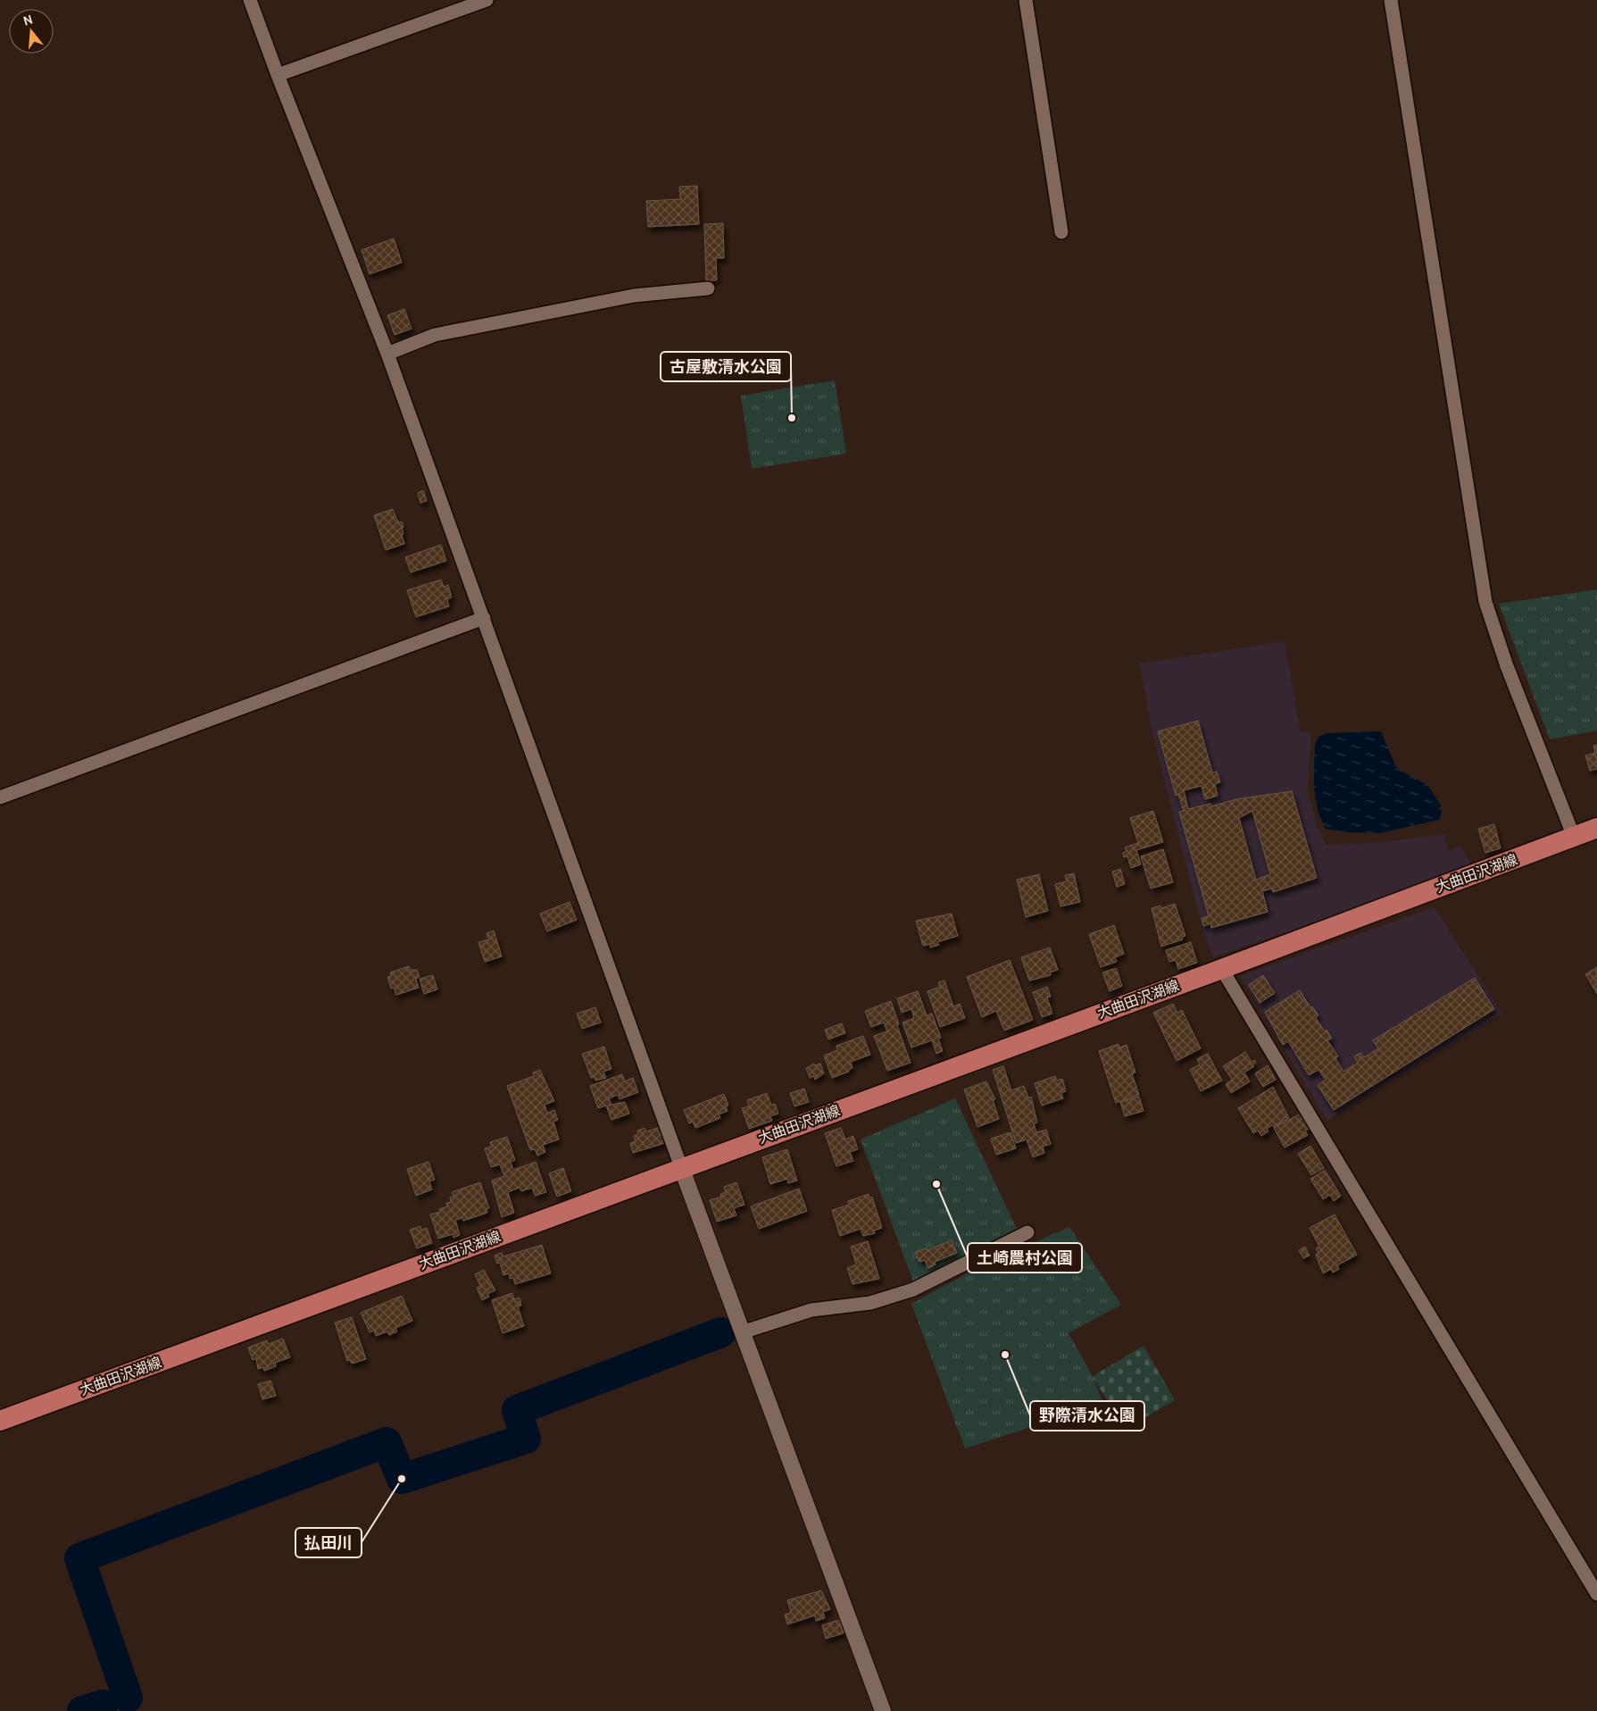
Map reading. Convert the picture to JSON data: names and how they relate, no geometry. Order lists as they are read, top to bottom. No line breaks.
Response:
{"streets":{"main road":["大曲田沢湖線"]},"places":["古屋敷清水公園","土崎農村公園","野際清水公園","払田川"],"north":"top"}
